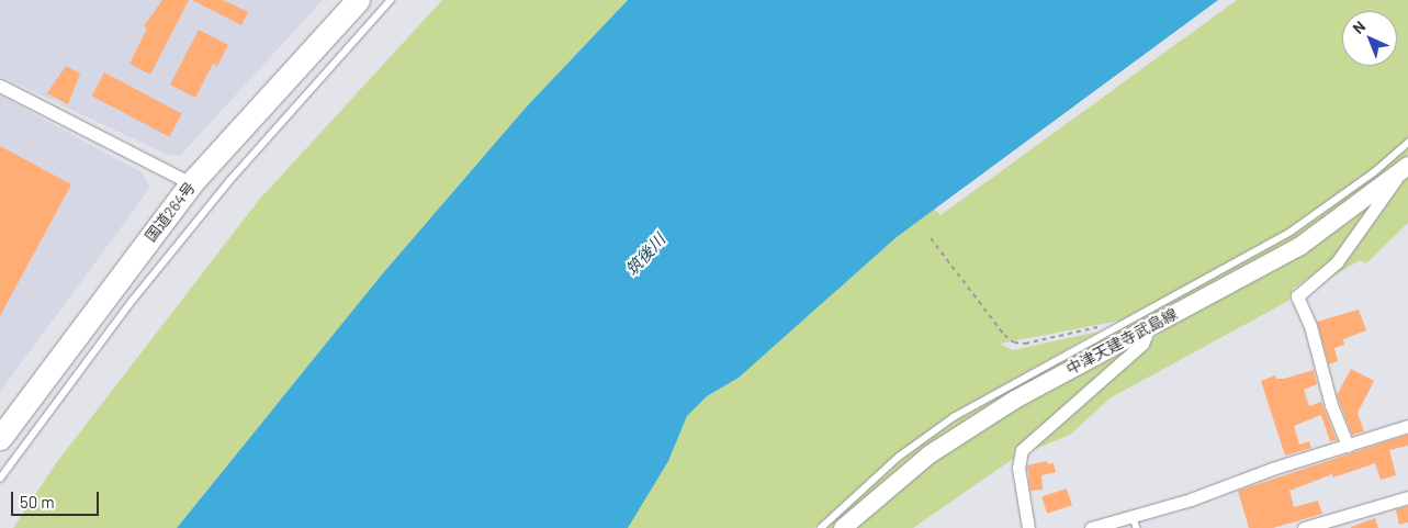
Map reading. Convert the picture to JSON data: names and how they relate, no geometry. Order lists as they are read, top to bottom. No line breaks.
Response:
{"streets":{"highway":["国道264号"],"main road":["中津天建寺武島線"]},"water":["筑後川"],"scale_bar":"50 m","north":"top left"}
